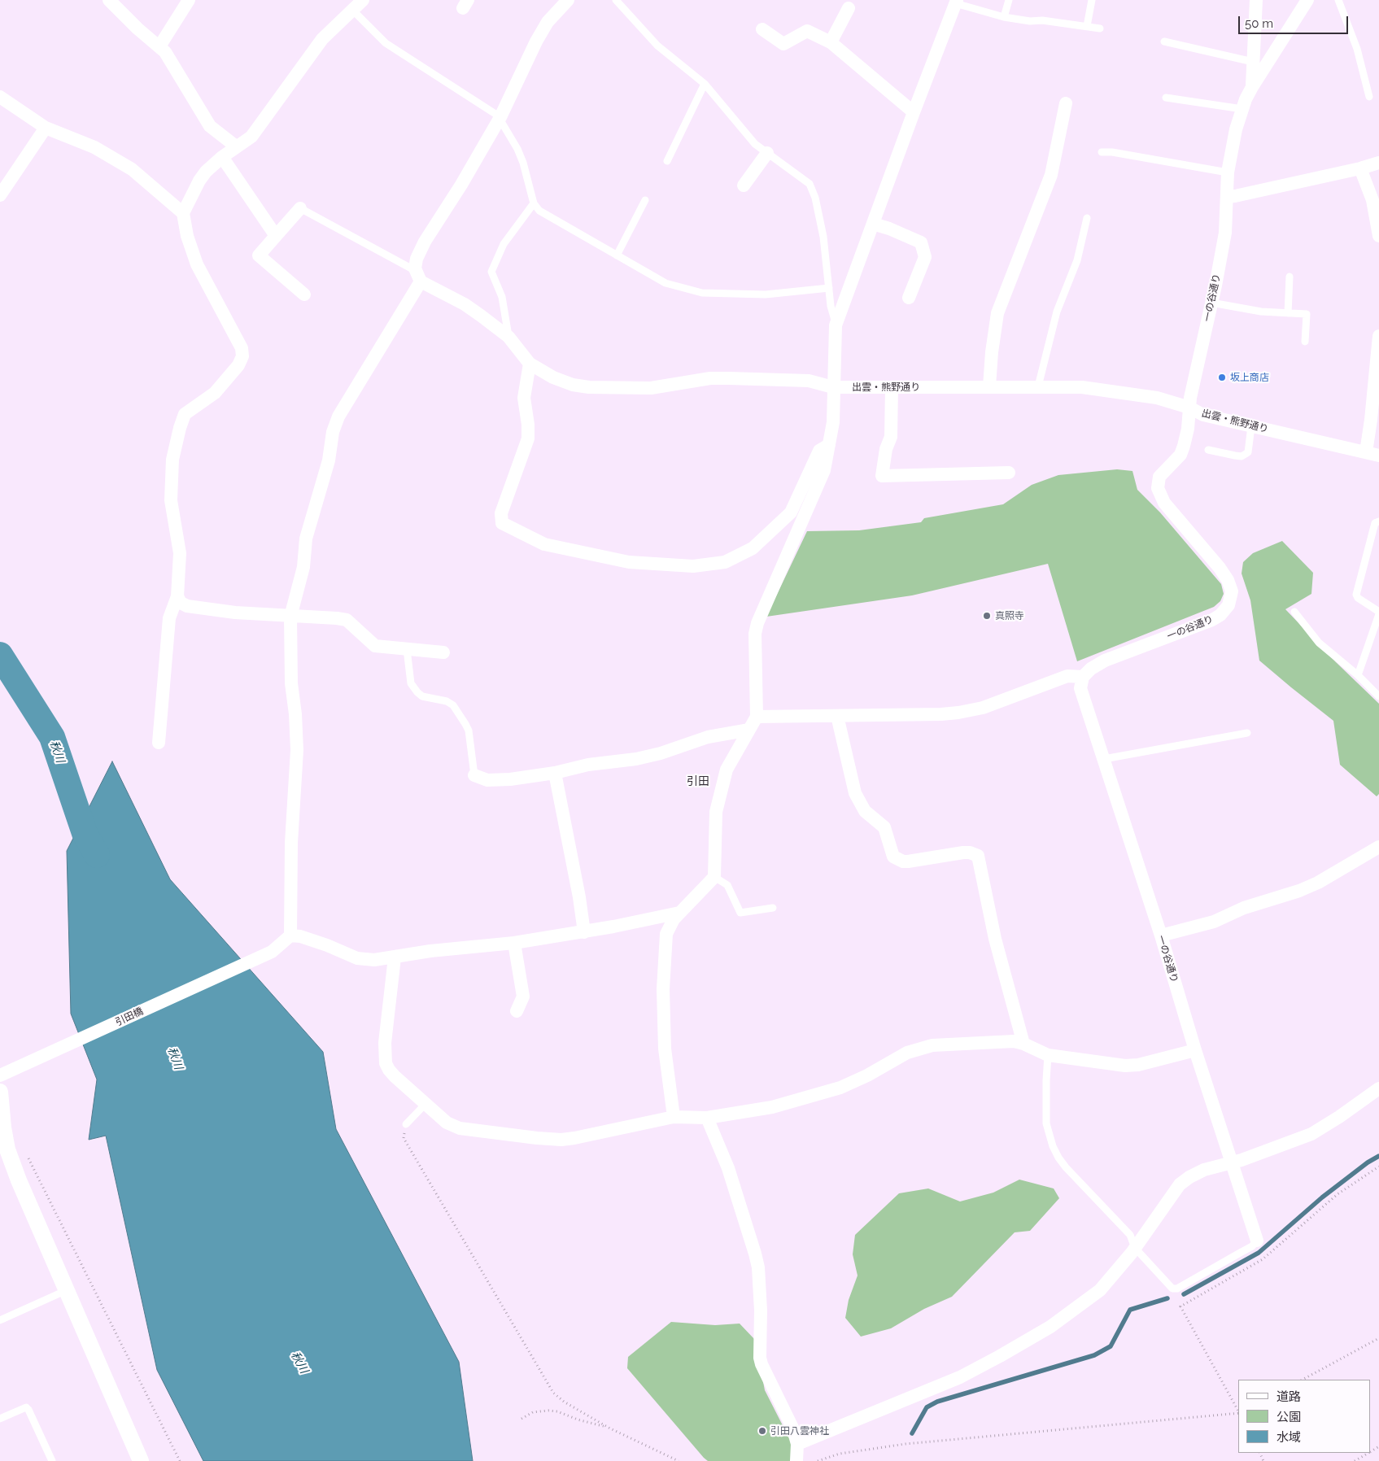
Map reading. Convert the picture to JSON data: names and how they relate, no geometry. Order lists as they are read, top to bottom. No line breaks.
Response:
{"streets":{"street":["一の谷通り","出雲・熊野通り","引田橋"]},"crossings":[["一の谷通り","出雲・熊野通り"]],"districts":["引田"],"water":["秋川"],"places":["坂上商店","真照寺","引田八雲神社"],"legend":["道路","公園","水域"],"scale_bar":"50 m"}
